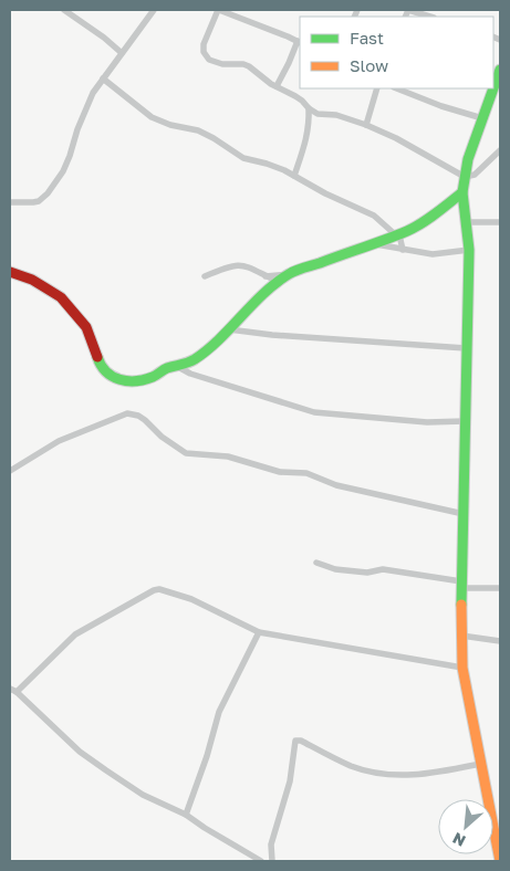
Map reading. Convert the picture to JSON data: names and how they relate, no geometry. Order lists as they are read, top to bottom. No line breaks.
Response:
{"legend":["Fast","Slow"],"north":"bottom left"}
